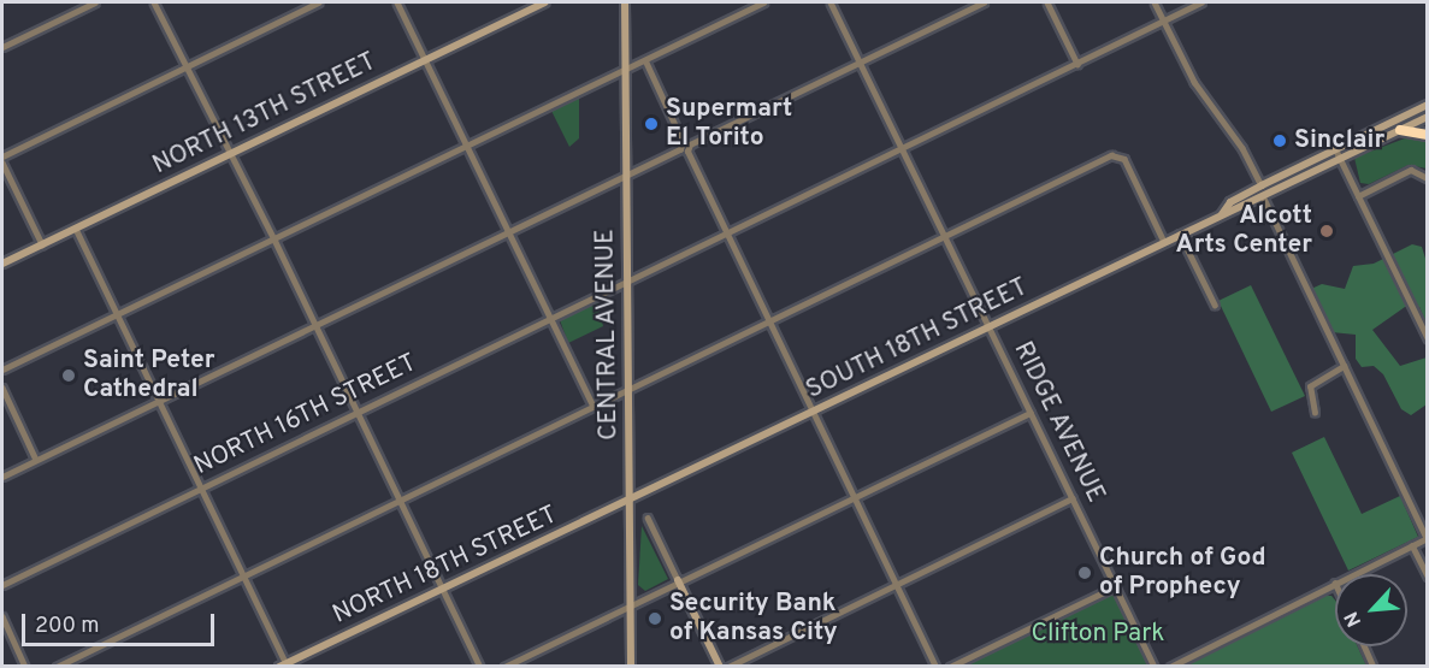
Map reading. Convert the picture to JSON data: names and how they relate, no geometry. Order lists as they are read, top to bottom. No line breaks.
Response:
{"streets":{"main road":["NORTH 13TH STREET","CENTRAL AVENUE","SOUTH 18TH STREET","NORTH 18TH STREET"],"street":["NORTH 16TH STREET","RIDGE AVENUE"]},"crossings":[["CENTRAL AVENUE","SOUTH 18TH STREET"],["CENTRAL AVENUE","NORTH 16TH STREET"],["CENTRAL AVENUE","NORTH 18TH STREET"],["SOUTH 18TH STREET","RIDGE AVENUE"],["SOUTH 18TH STREET","NORTH 18TH STREET"],["NORTH 16TH STREET","RIDGE AVENUE"]],"parks":["Clifton Park"],"places":["Supermart El Torito","Sinclair","Alcott Arts Center","Saint Peter Cathedral","Church of God of Prophecy","Security Bank of Kansas City"],"scale_bar":"200 m","north":"bottom left"}
